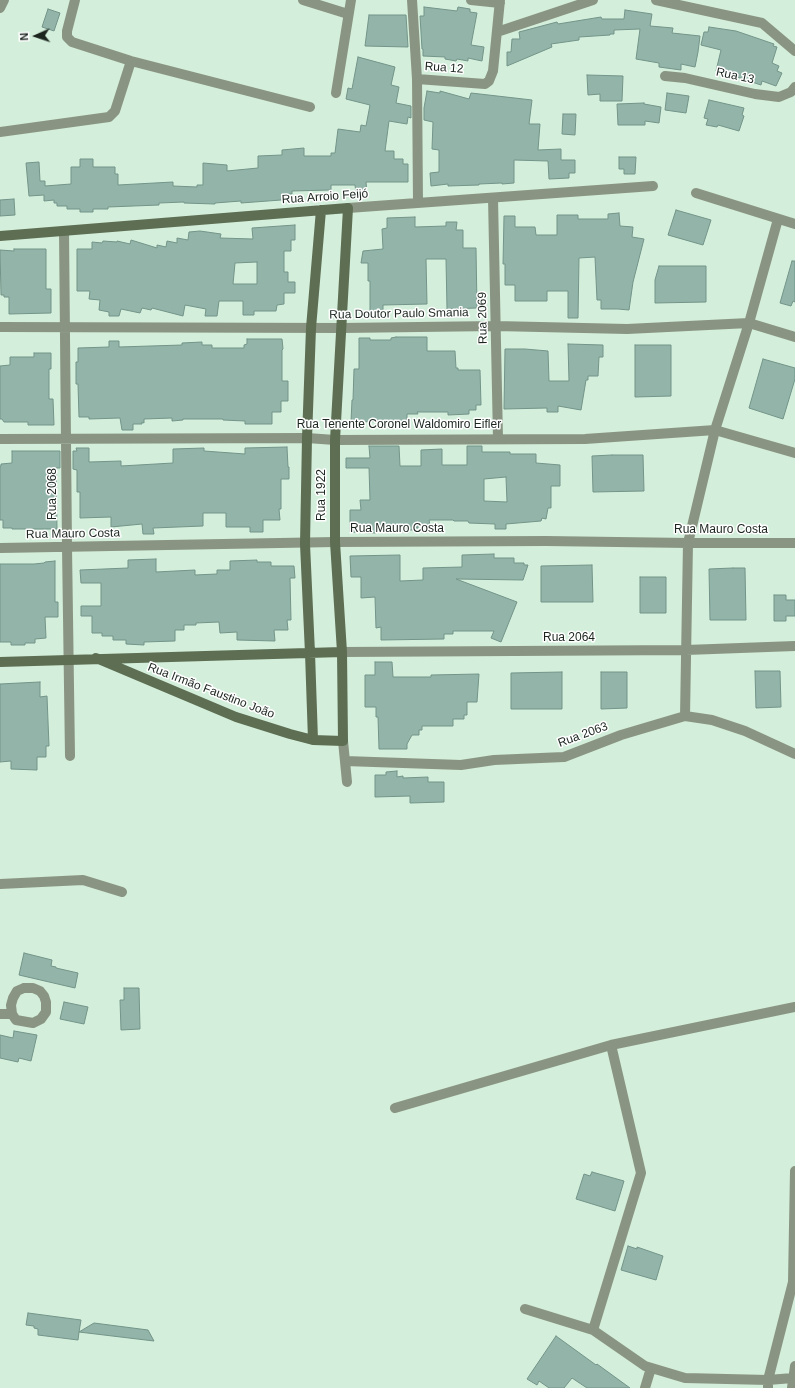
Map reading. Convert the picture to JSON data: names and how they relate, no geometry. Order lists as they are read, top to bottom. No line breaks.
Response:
{"streets":{"street":["Rua 12","Rua 13","Rua Arroio Feijó","Rua Doutor Paulo Smania","Rua 2069","Rua Tenente Coronel Waldomiro Eifler","Rua 2068","Rua 1922","Rua Mauro Costa","Rua 2064","Rua Irmão Faustino João","Rua 2063"]},"crossings":[["Rua 12","Rua Arroio Feijó"],["Rua Arroio Feijó","Rua 2069"],["Rua Arroio Feijó","Rua 2068"],["Rua Arroio Feijó","Rua 1922"],["Rua Doutor Paulo Smania","Rua 2069"],["Rua Doutor Paulo Smania","Rua 2068"],["Rua Doutor Paulo Smania","Rua 1922"],["Rua 2069","Rua Tenente Coronel Waldomiro Eifler"],["Rua Tenente Coronel Waldomiro Eifler","Rua 2068"],["Rua Tenente Coronel Waldomiro Eifler","Rua 1922"],["Rua 2068","Rua Mauro Costa"],["Rua 2068","Rua Irmão Faustino João"],["Rua 1922","Rua Mauro Costa"],["Rua 1922","Rua 2064"],["Rua 1922","Rua Irmão Faustino João"],["Rua 1922","Rua 2063"],["Rua 2064","Rua Irmão Faustino João"]],"north":"left"}
